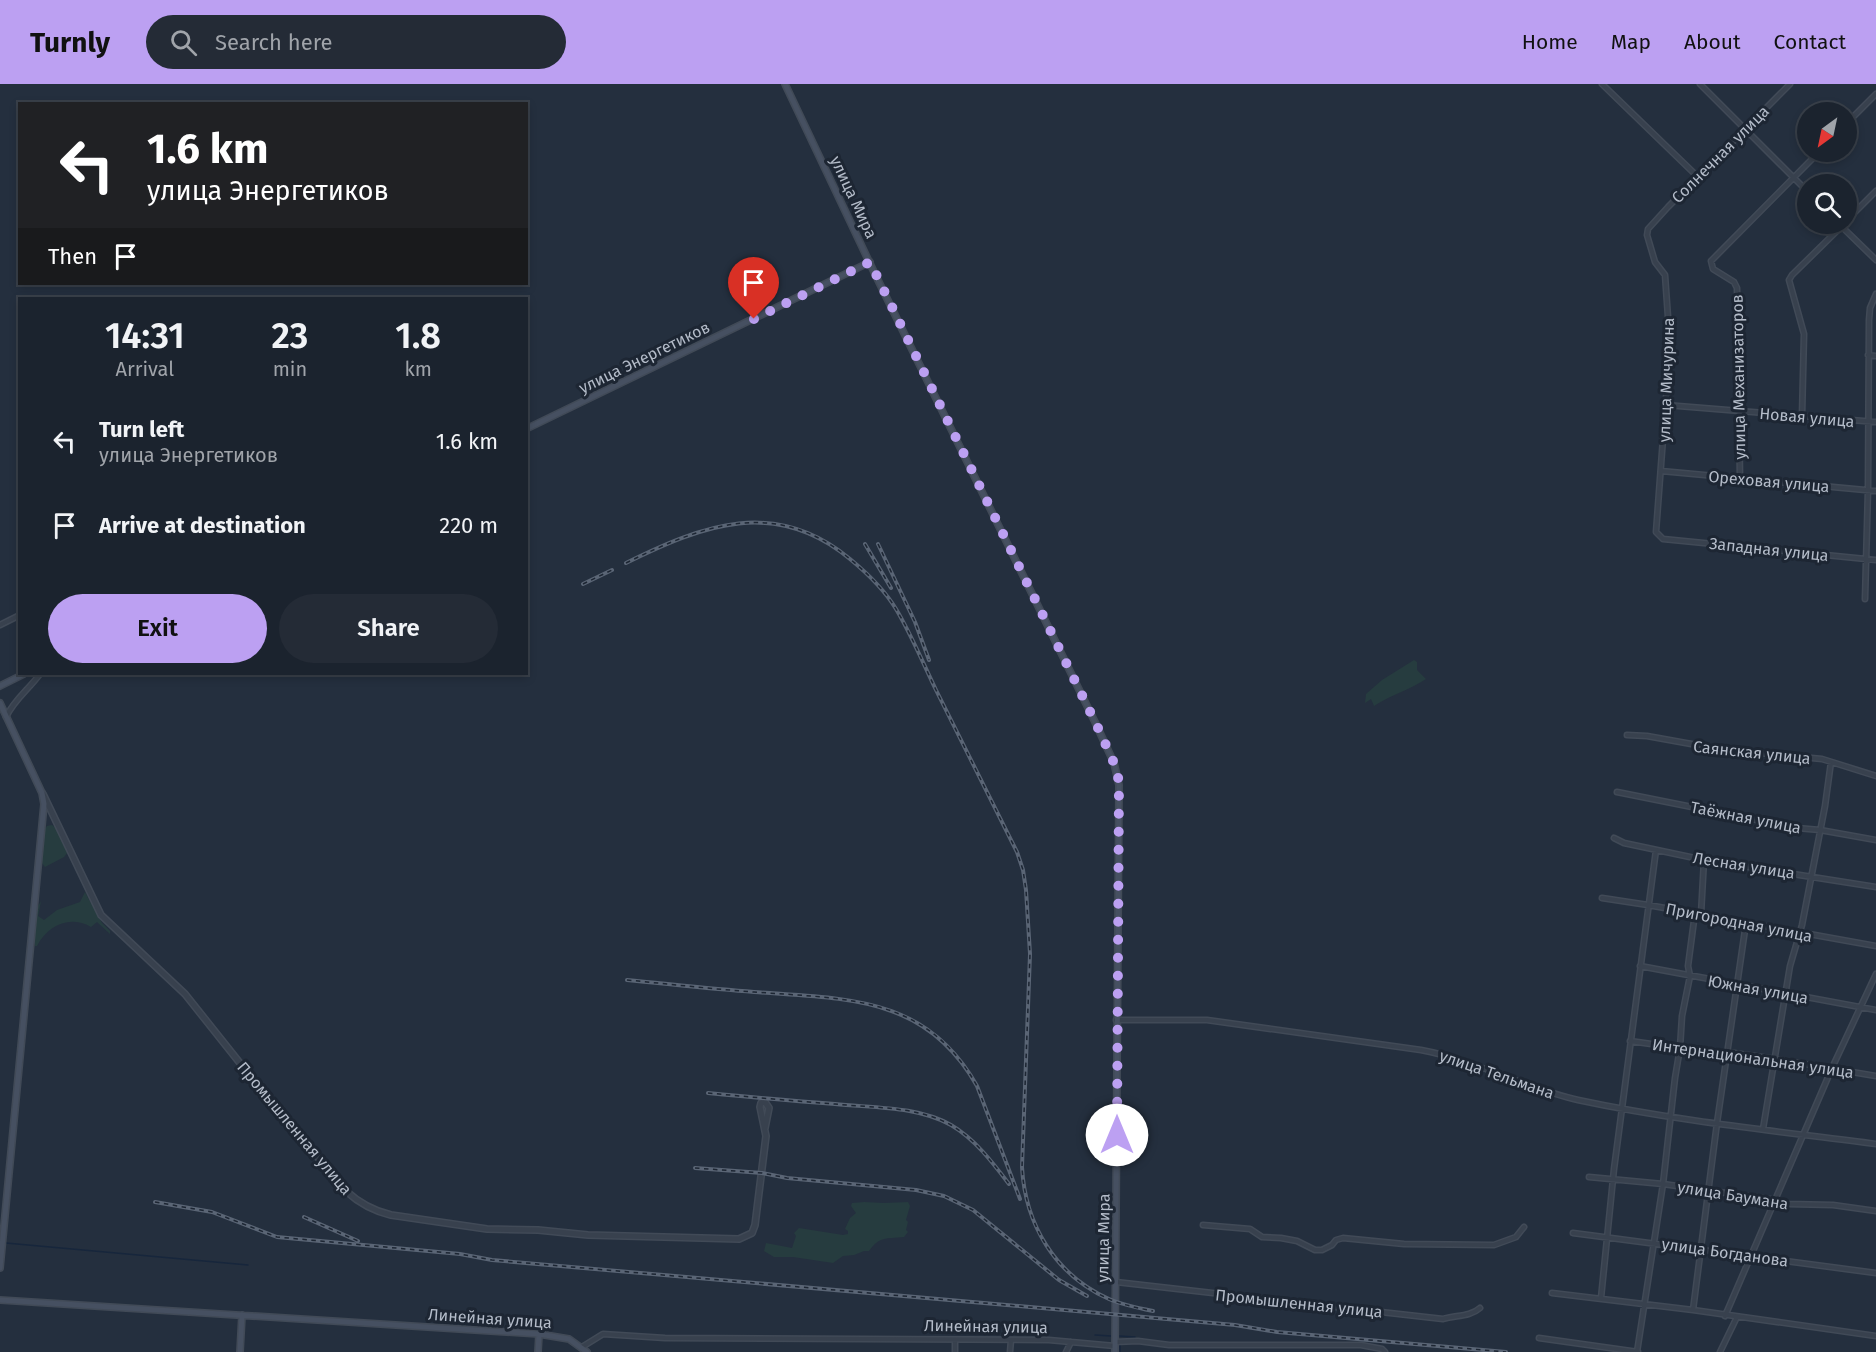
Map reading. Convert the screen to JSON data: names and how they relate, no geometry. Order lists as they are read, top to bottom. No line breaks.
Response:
{"streets":{"main road":["улица Мира","улица Энергетиков","Линейная улица"],"street":["Солнечная улица","улица Механизаторов","улица Мичурина","Новая улица","Ореховая улица","Западная улица","Саянская улица","Таёжная улица","Лесная улица","Пригородная улица","Южная улица","Интернациональная улица","улица Тельмана","Промышленная улица","улица Баумана","улица Богданова"]},"crossings":[["Солнечная улица","улица Мичурина"],["улица Мира","улица Энергетиков"],["улица Мира","улица Тельмана"],["улица Мира","Промышленная улица"],["улица Мира","Линейная улица"],["улица Механизаторов","Новая улица"],["улица Механизаторов","Ореховая улица"],["улица Мичурина","Новая улица"],["улица Мичурина","Ореховая улица"],["улица Мичурина","Западная улица"]],"north":"bottom left","page":{"header":"Turnly","search":"Search here","nav":["Home","Map","About","Contact"],"turn":["1.6 km","улица Энергетиков"],"then":"Then","eta":["14:31","Arrival","23","min","1.8","km"],"list":[{"name":"Turn left","note":"улица Энергетиков","value":"1.6 km"},{"name":"Arrive at destination","value":"220 m"}],"buttons":["Exit","Share"]}}
